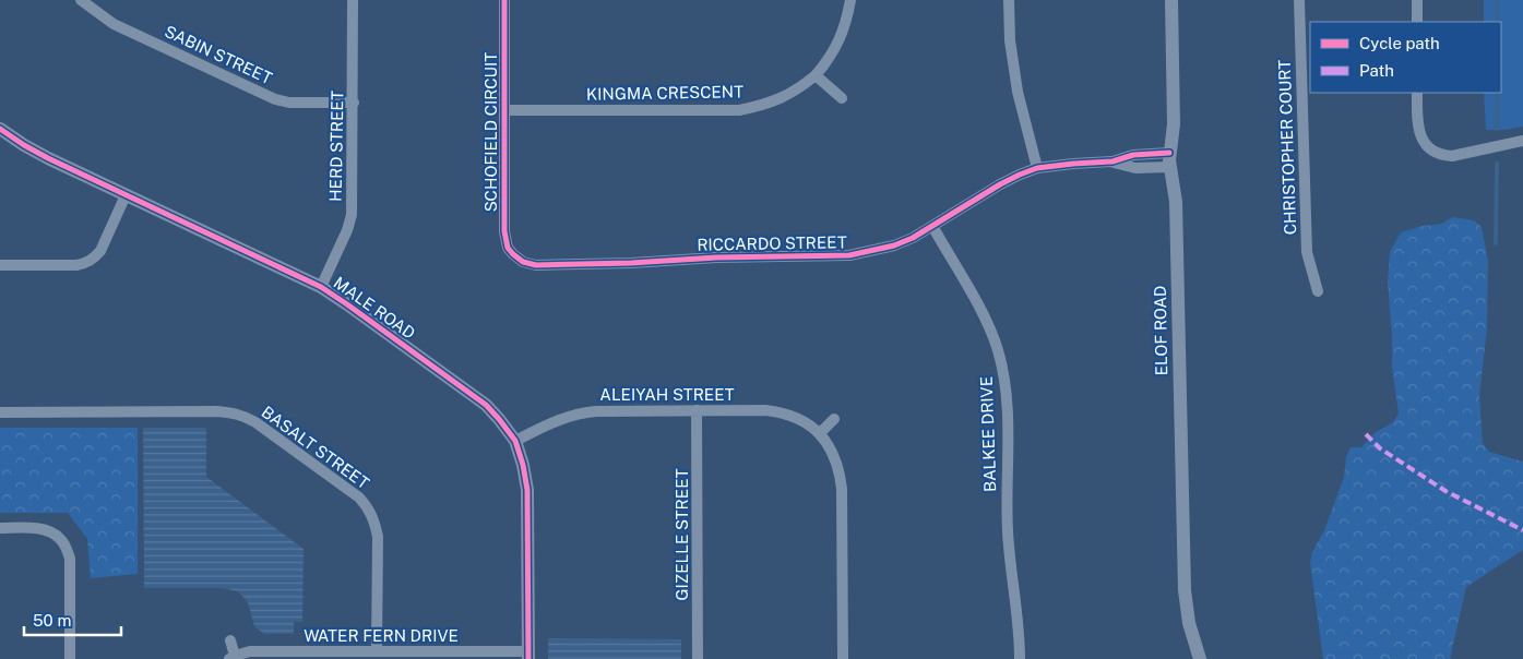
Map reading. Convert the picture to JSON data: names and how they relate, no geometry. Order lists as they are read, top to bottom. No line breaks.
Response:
{"streets":{"street":["SABIN STREET","KINGMA CRESCENT","SCHOFIELD CIRCUIT","HERD STREET","CHRISTOPHER COURT","RICCARDO STREET","MALE ROAD","ELOF ROAD","ALEIYAH STREET","BALKEE DRIVE","BASALT STREET","GIZELLE STREET","WATER FERN DRIVE"]},"crossings":[["SABIN STREET","HERD STREET"],["KINGMA CRESCENT","SCHOFIELD CIRCUIT"],["SCHOFIELD CIRCUIT","RICCARDO STREET"],["HERD STREET","MALE ROAD"],["RICCARDO STREET","ELOF ROAD"],["RICCARDO STREET","BALKEE DRIVE"],["MALE ROAD","ALEIYAH STREET"],["MALE ROAD","WATER FERN DRIVE"],["ALEIYAH STREET","GIZELLE STREET"],["BASALT STREET","WATER FERN DRIVE"]],"legend":["Cycle path","Path"],"scale_bar":"50 m"}
